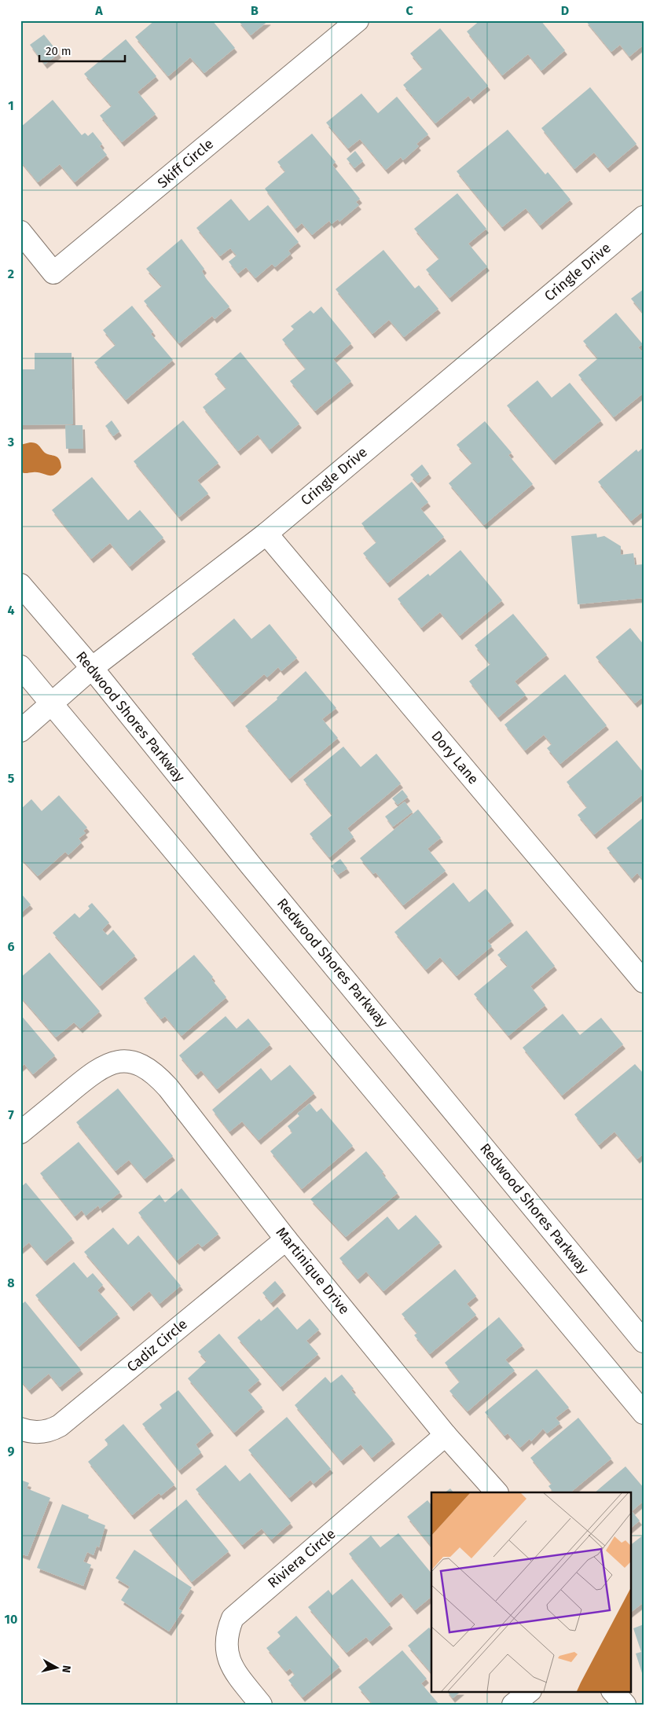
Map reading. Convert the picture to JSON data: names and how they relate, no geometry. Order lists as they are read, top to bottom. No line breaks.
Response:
{"streets":{"street":["Skiff Circle","Cringle Drive","Redwood Shores Parkway","Dory Lane","Martinique Drive","Cadiz Circle","Riviera Circle"]},"crossings":[["Cringle Drive","Redwood Shores Parkway"],["Cringle Drive","Dory Lane"],["Martinique Drive","Cadiz Circle"],["Martinique Drive","Riviera Circle"]],"scale_bar":"20 m","north":"right","grid":{"columns":["A","B","C","D"],"rows":["1","2","3","4","5","6","7","8","9","10"]}}
